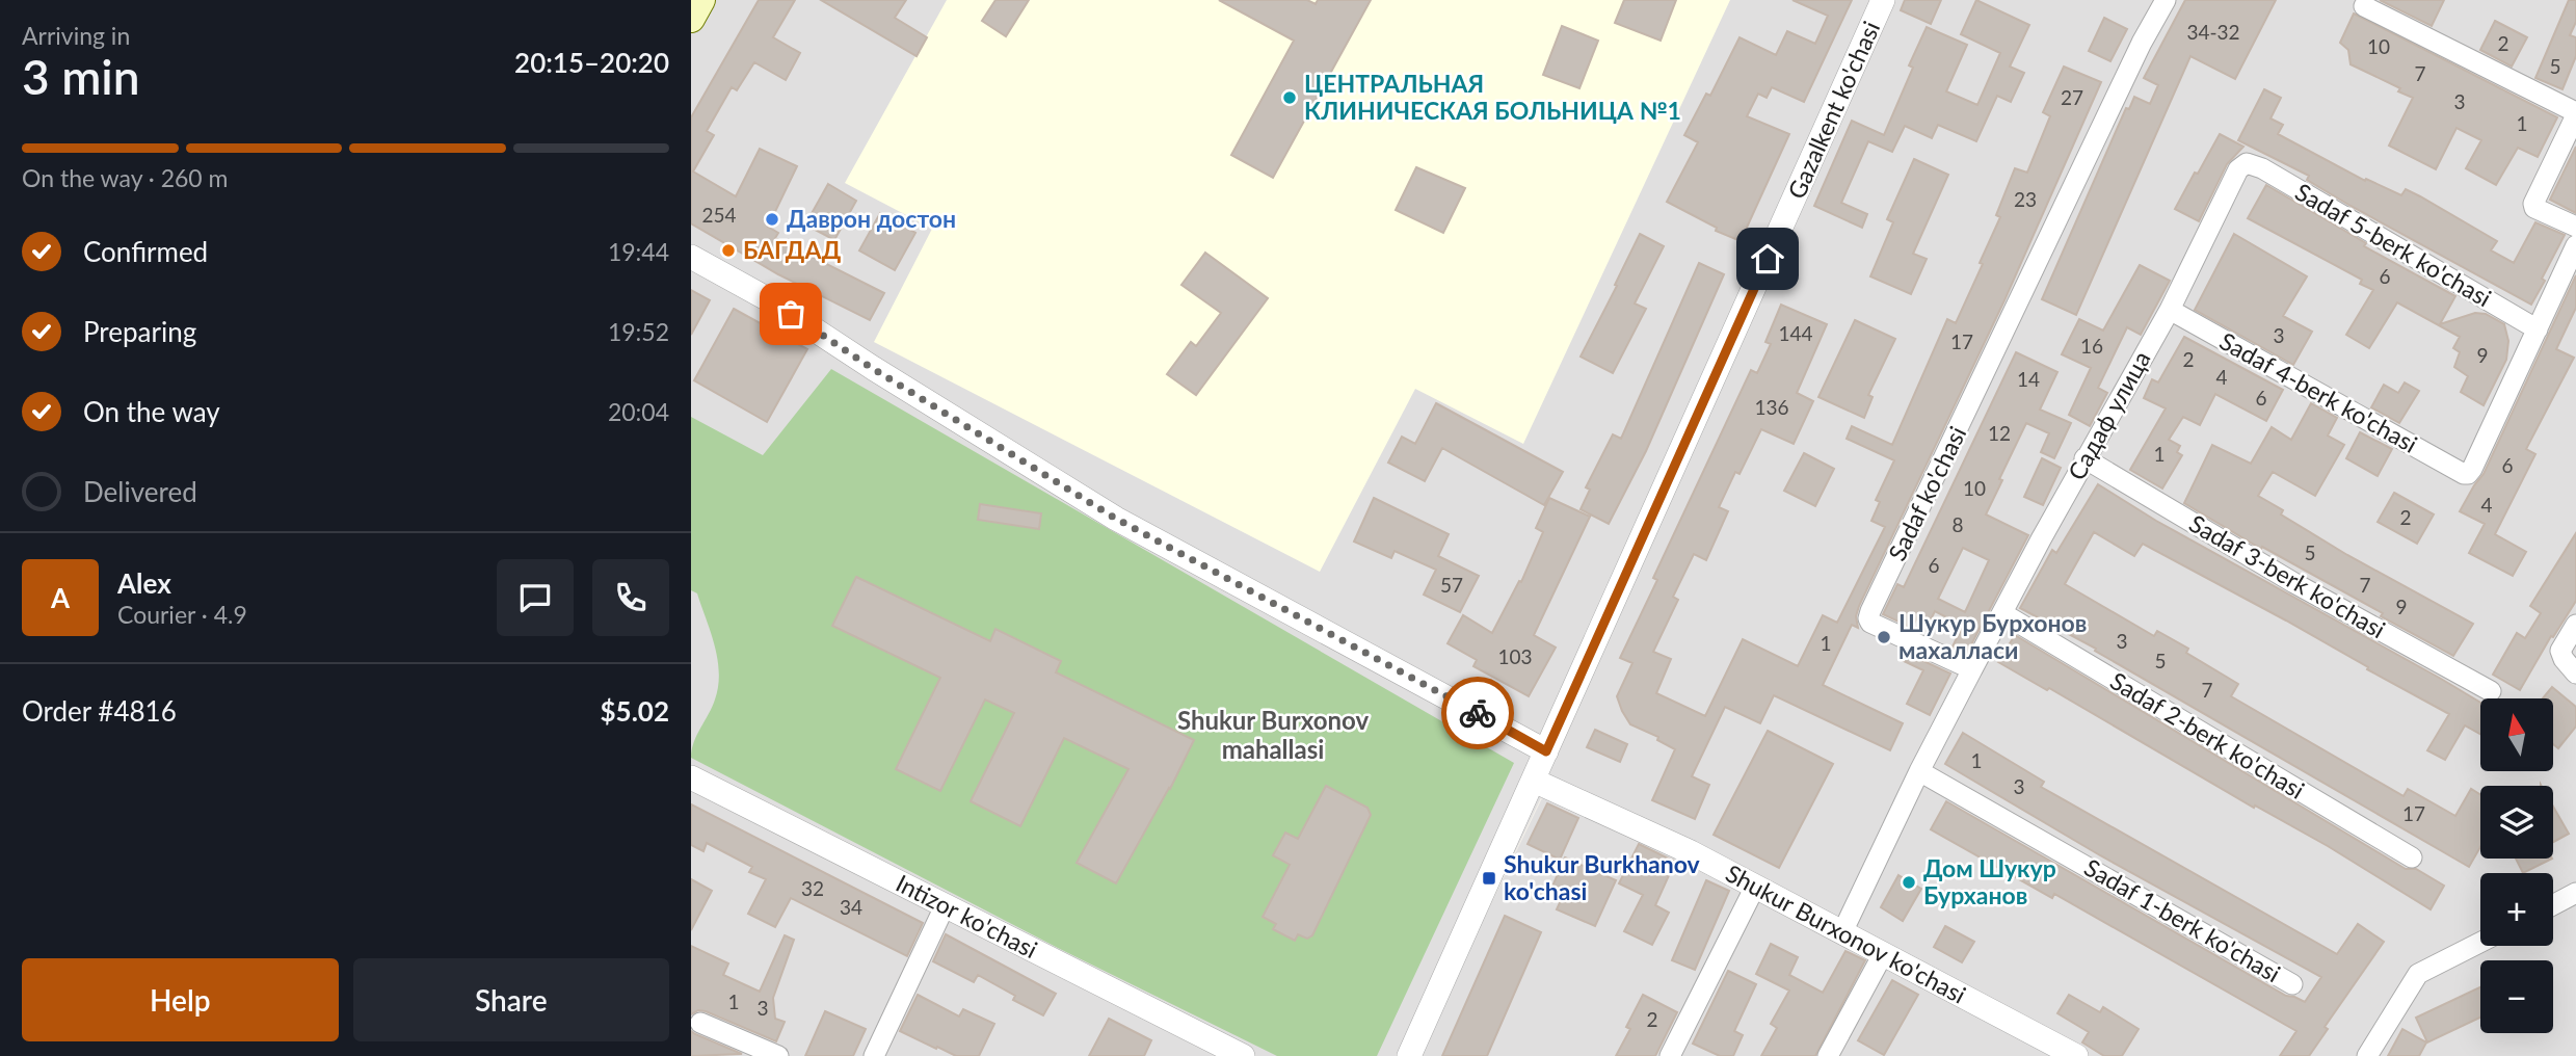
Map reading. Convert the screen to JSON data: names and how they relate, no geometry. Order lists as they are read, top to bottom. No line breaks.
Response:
{"streets":{"street":["Gazalkent ko'chasi","Sadaf 5-berk ko'chasi","Sadaf 4-berk ko'chasi","Садаф улица","Sadaf ko'chasi","Sadaf 3-berk ko'chasi","Sadaf 2-berk ko'chasi","Intizor ko'chasi","Sadaf 1-berk ko'chasi","Shukur Burxonov ko'chasi"]},"crossings":[["Gazalkent ko'chasi","Shukur Burxonov ko'chasi"],["Sadaf 5-berk ko'chasi","Sadaf 4-berk ko'chasi"],["Sadaf 5-berk ko'chasi","Садаф улица"],["Sadaf 4-berk ko'chasi","Садаф улица"],["Садаф улица","Sadaf ko'chasi"],["Садаф улица","Sadaf 3-berk ko'chasi"],["Садаф улица","Sadaf 2-berk ko'chasi"]],"districts":["Shukur Burxonov mahallasi"],"places":{"other":["ЦЕНТРАЛЬНАЯ КЛИНИЧЕСКАЯ БОЛЬНИЦА №1","Даврон достон","БАГДАД","Шукур Бурхонов махалласи","Дом Шукур Бурханов"],"transit":["Shukur Burkhanov ko'chasi"]},"house_numbers":["34-32","2","10","5","7","27","3","1","23","254","6","144","3","17","16","9","2","4","14","6","136","12","1","6","10","4","2","8","5","6","57","7","9","3","1","103","5","7","1","3","17","32","34","1","3","2"],"north":"top","page":{"heading":["3 min","Arriving in","20:15–20:20"],"panel":["Alex","Courier · 4.9","Order #4816","$5.02"],"bar":"On the way · 260 m","list":[["Confirmed","19:44"],["Preparing","19:52"],["On the way","20:04"],"Delivered"],"round":"A","map_buttons":["+","−"],"buttons":["Help","Share"]}}
